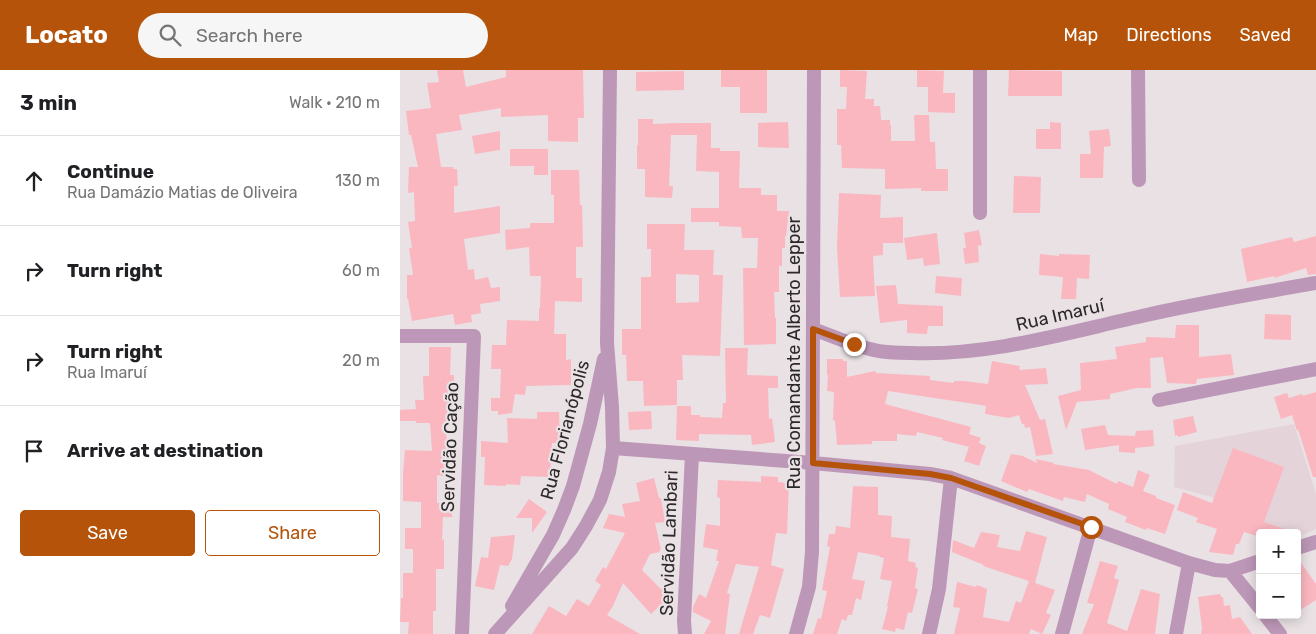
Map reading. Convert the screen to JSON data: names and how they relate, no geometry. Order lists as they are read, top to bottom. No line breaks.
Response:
{"streets":{"street":["Rua Imaruí","Rua Comandante Alberto Lepper","Rua Florianópolis","Servidão Cação","Servidão Lambari"]},"crossings":[["Rua Imaruí","Rua Comandante Alberto Lepper"]],"page":{"header":"Locato","search":"Search here","nav":["Map","Directions","Saved"],"heading":["3 min","Walk · 210 m"],"list":[["Continue","Rua Damázio Matias de Oliveira","130 m"],["Turn right","60 m"],["Turn right","Rua Imaruí","20 m"],"Arrive at destination"],"buttons":["Save","Share"],"map_buttons":["+","−"]}}
